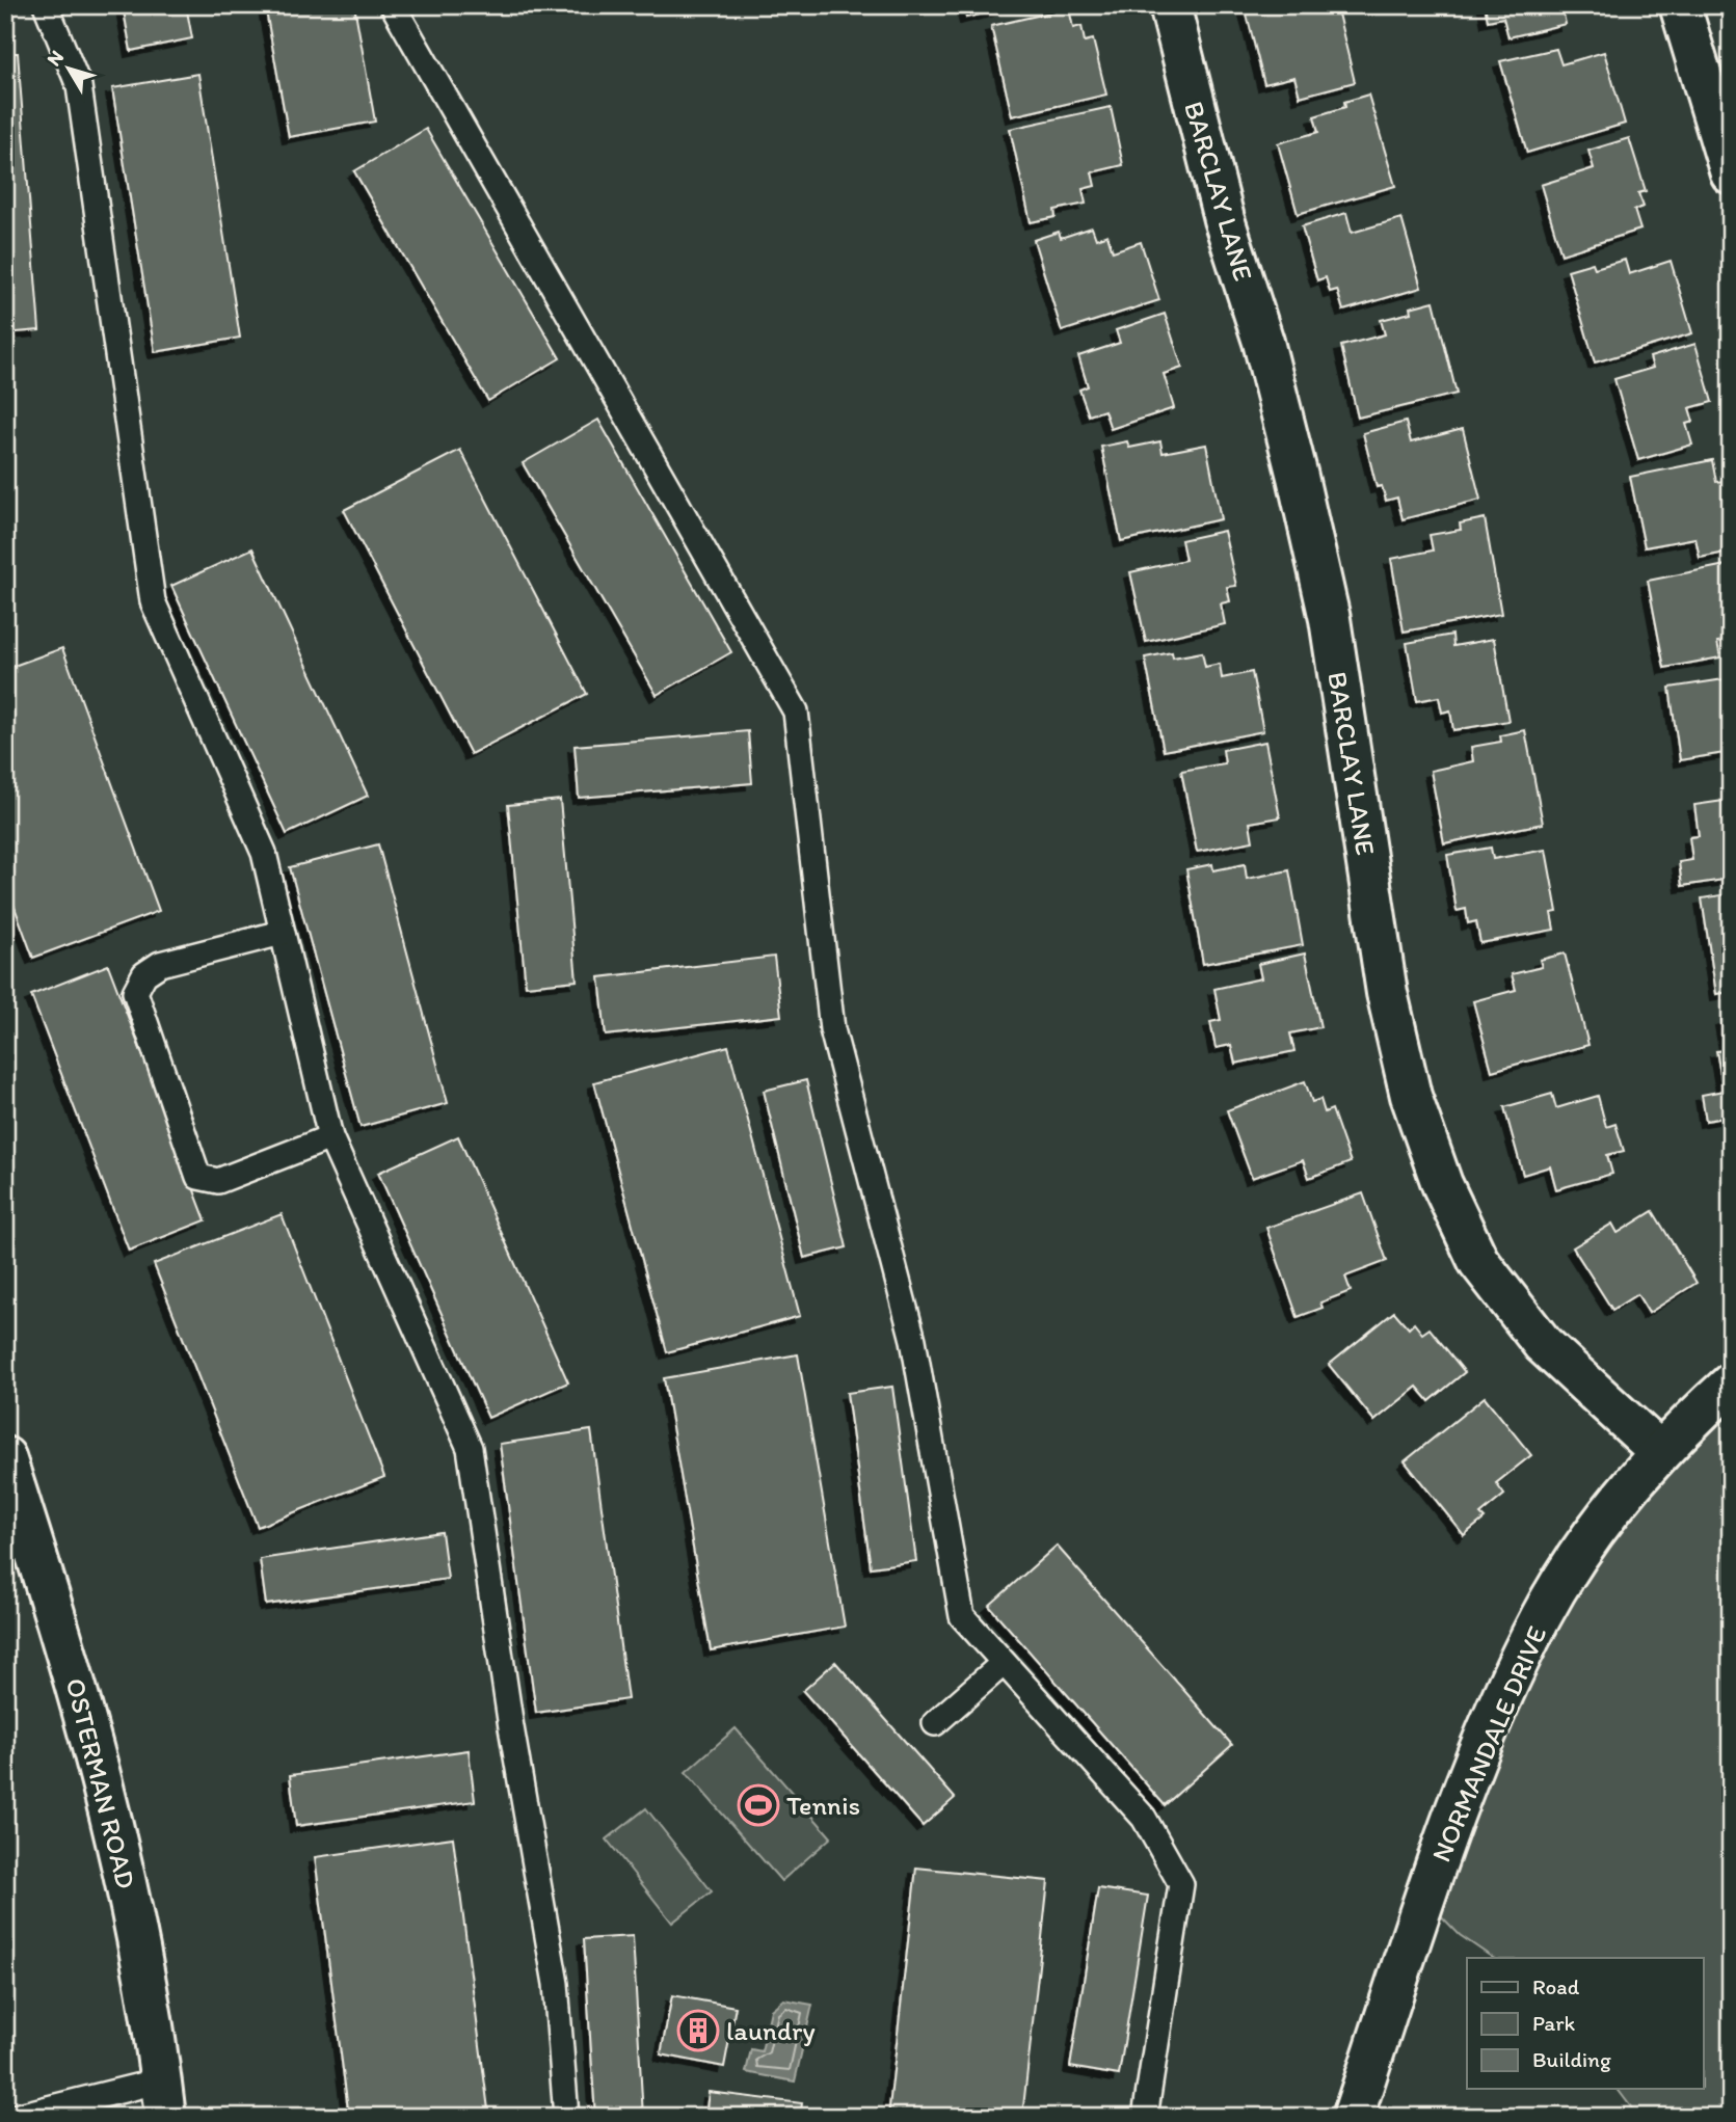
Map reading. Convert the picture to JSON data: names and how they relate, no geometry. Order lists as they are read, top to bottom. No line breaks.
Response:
{"streets":{"street":["BARCLAY LANE","NORMANDALE DRIVE","OSTERMAN ROAD"]},"crossings":[["BARCLAY LANE","NORMANDALE DRIVE"]],"places":{"sports":["Tennis"],"building":["laundry"]},"legend":["Road","Park","Building"],"north":"top left"}
